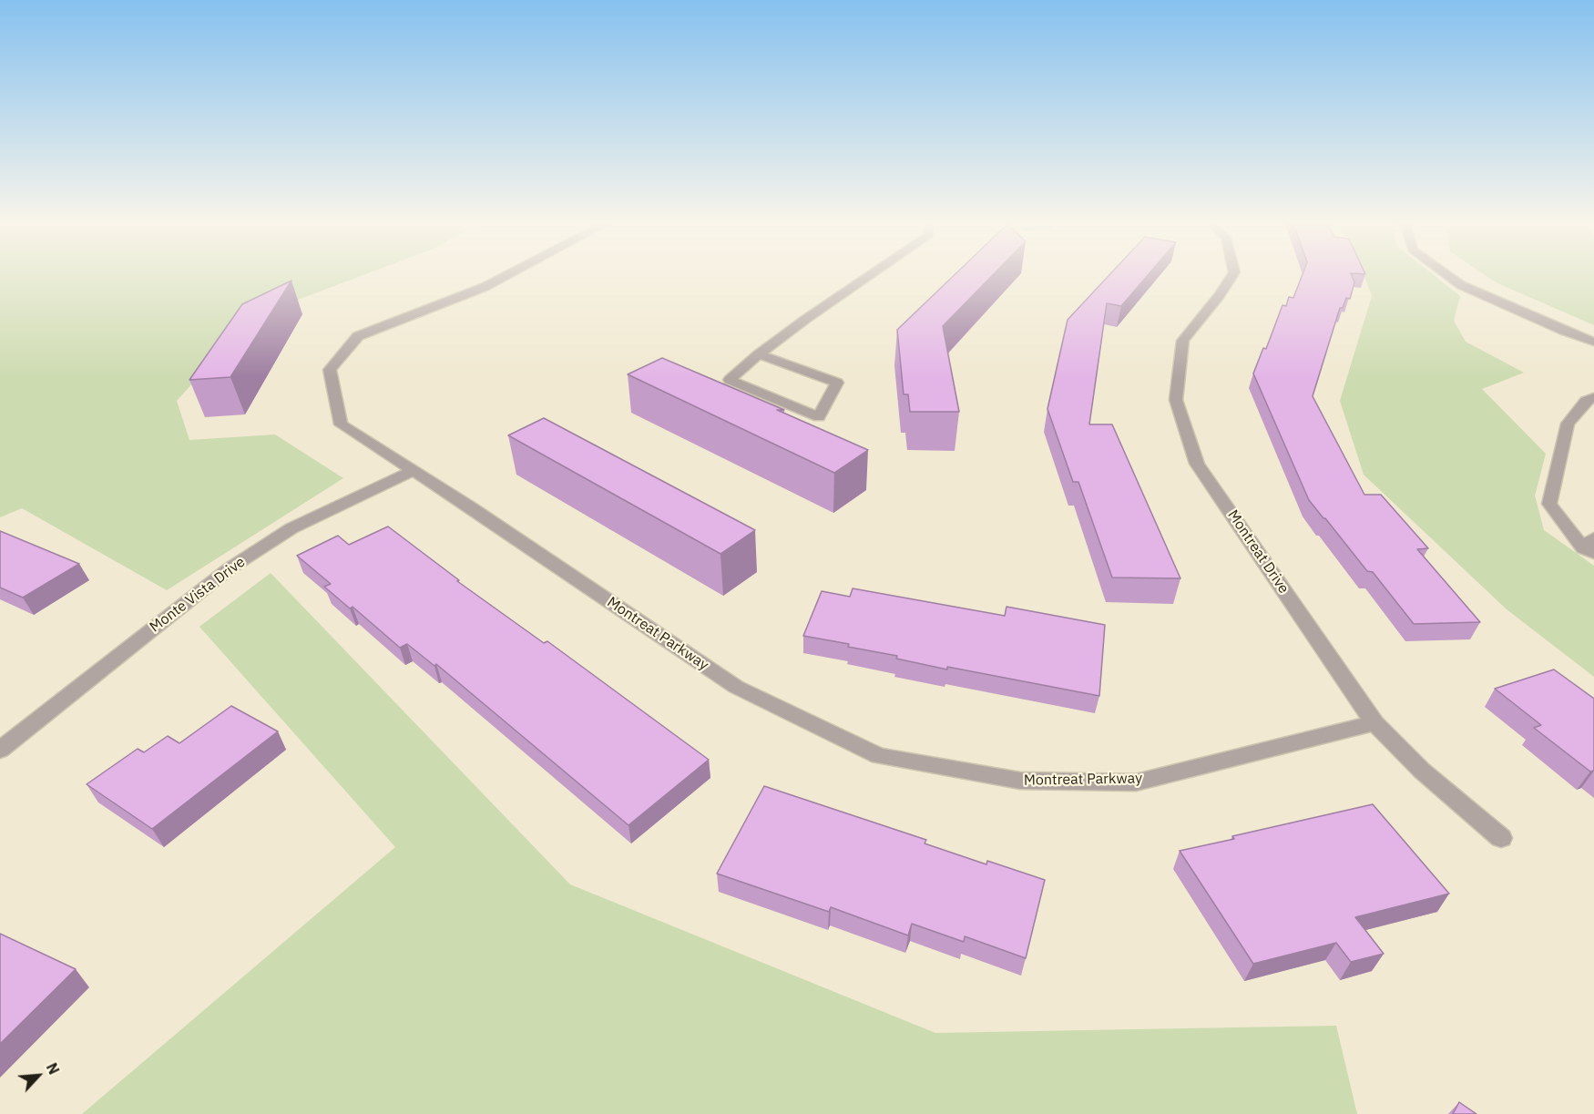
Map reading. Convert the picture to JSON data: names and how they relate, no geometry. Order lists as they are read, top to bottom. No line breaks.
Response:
{"streets":{"street":["Montreat Drive","Monte Vista Drive","Montreat Parkway"]},"crossings":[["Montreat Drive","Montreat Parkway"],["Monte Vista Drive","Montreat Parkway"]],"north":"top right"}
